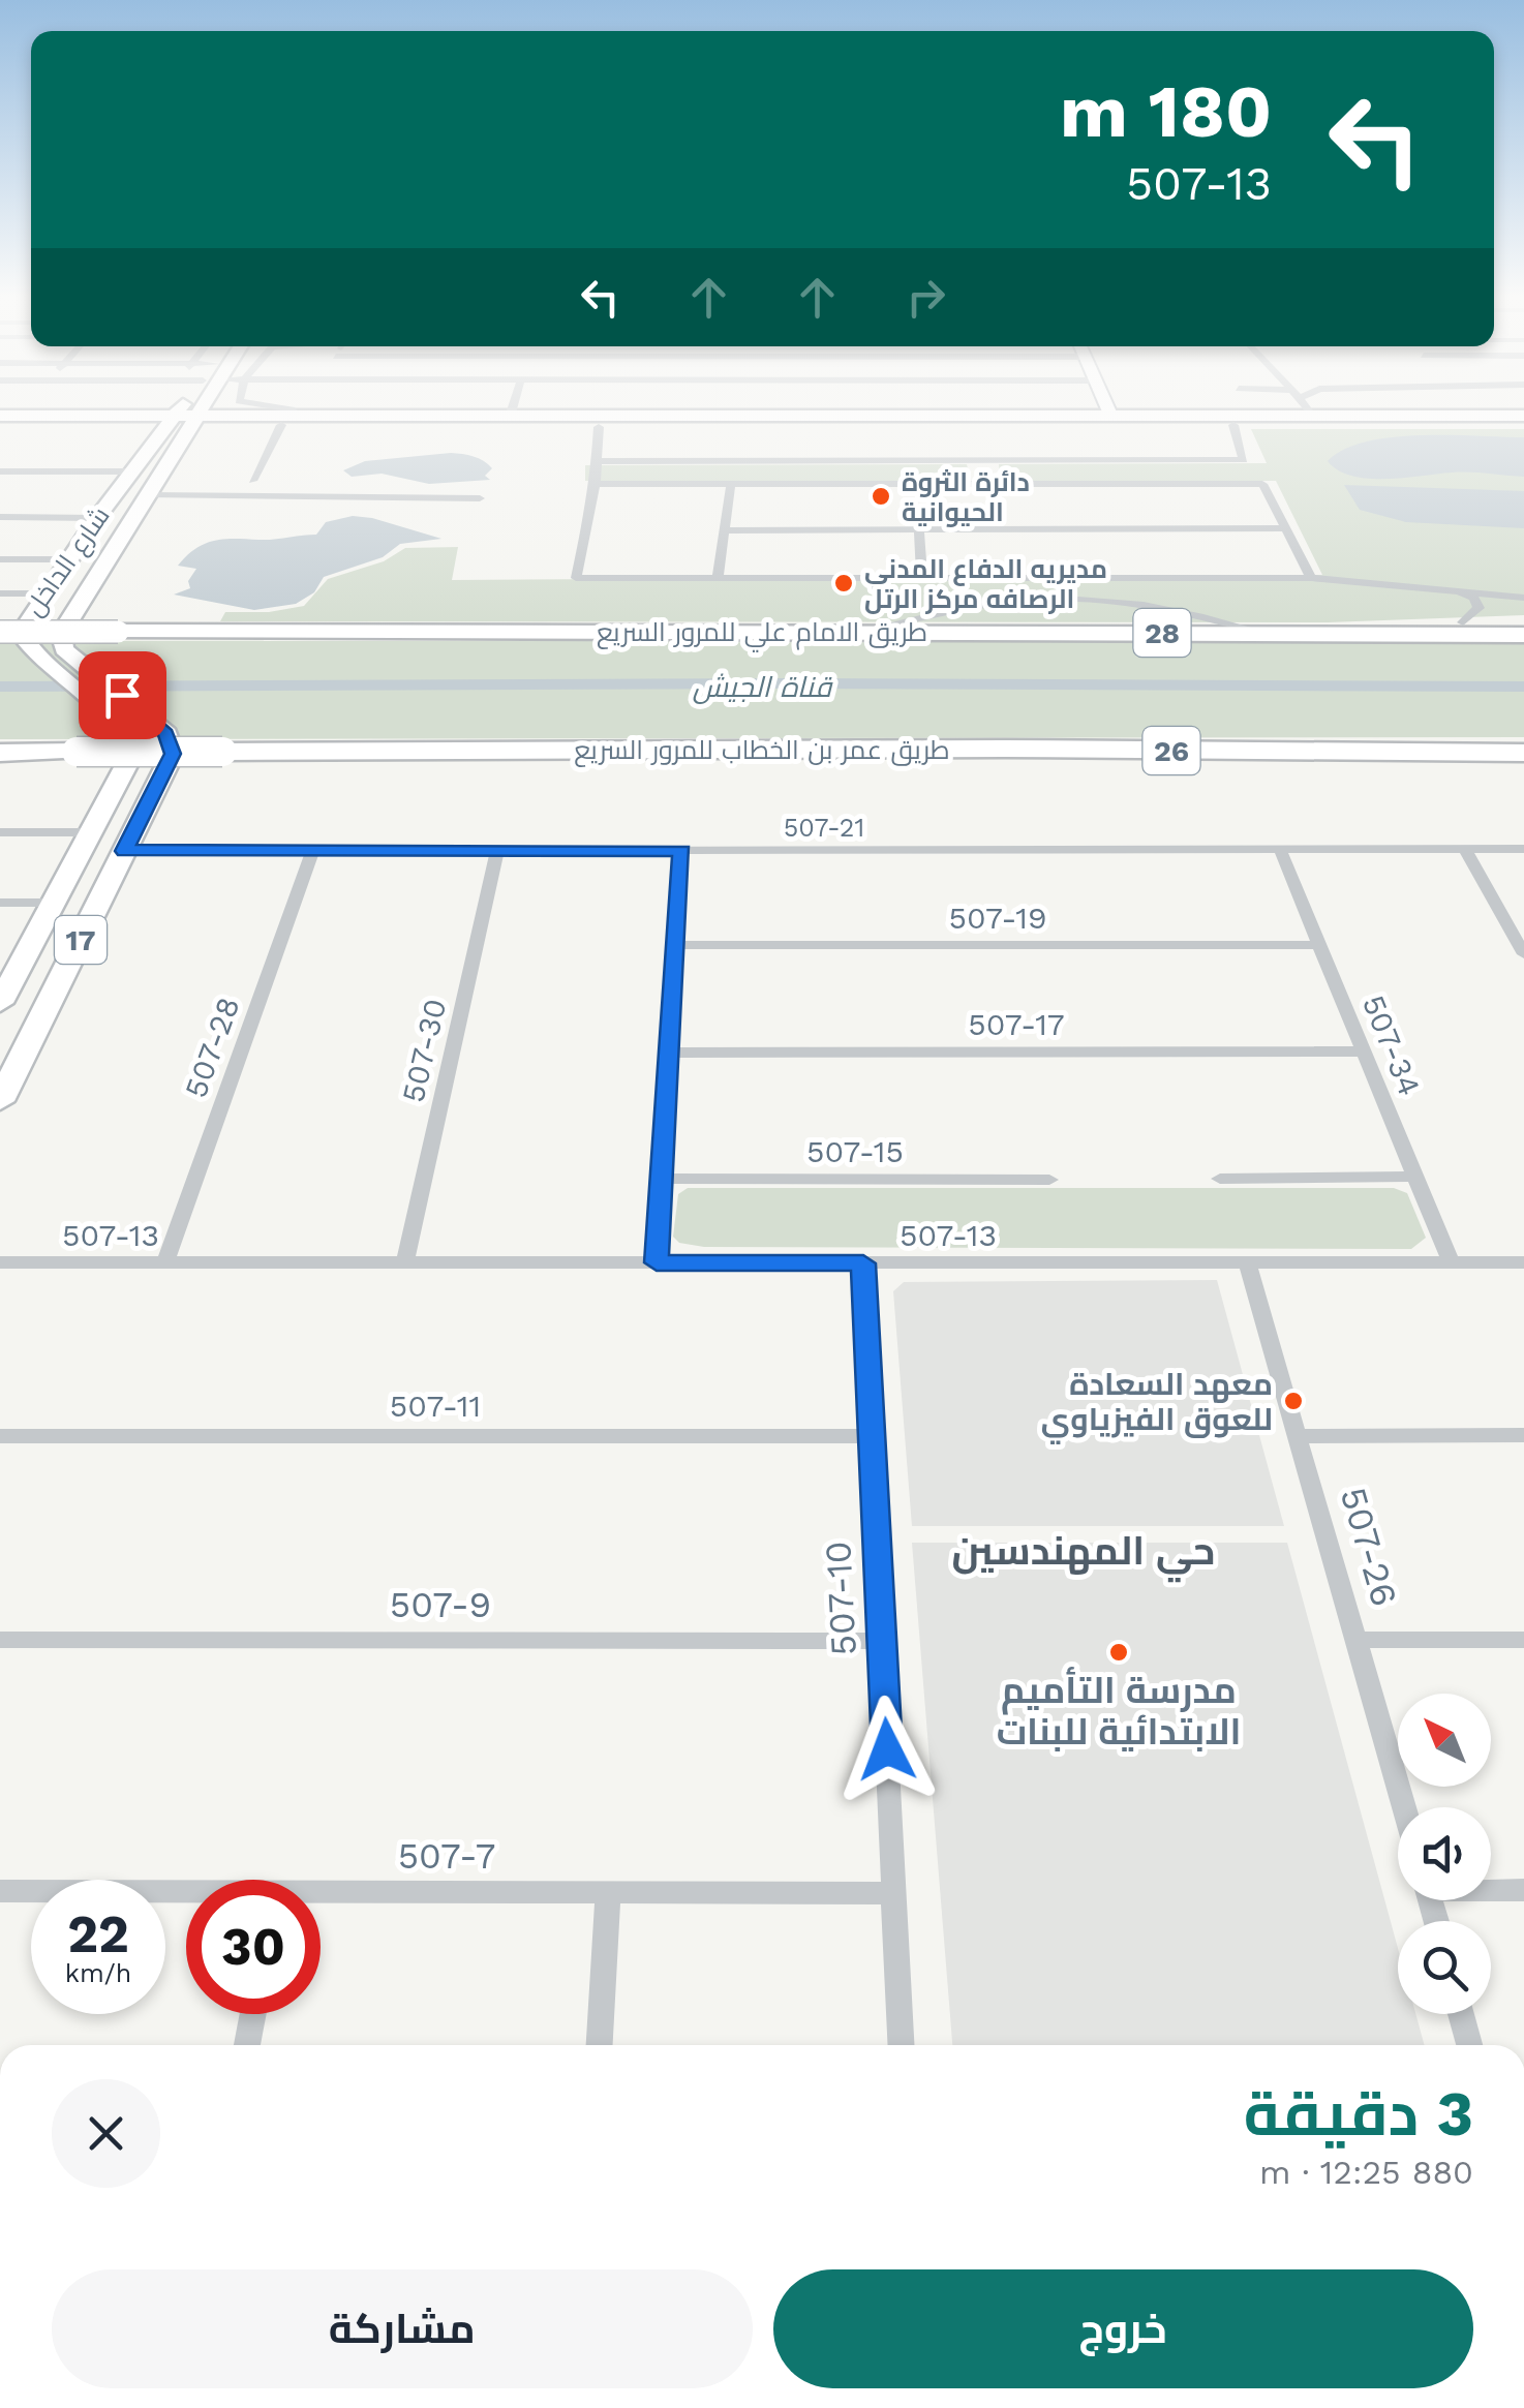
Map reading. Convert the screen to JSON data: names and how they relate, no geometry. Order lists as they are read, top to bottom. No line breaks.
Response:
{"streets":{"highway":["طريق الامام علي للمرور السريع","28","طريق عمر بن الخطاب للمرور السريع","26"],"main road":["شارع الداخل","17"],"street":["507-21","507-19","507-17","507-34","507-28","507-30","507-15","507-13","507-11","507-26","507-10","507-9","507-7"]},"crossings":[["شارع الداخل","507-21"],["شارع الداخل","17"],["507-21","17"],["507-21","507-34"],["507-21","507-28"],["507-21","507-30"],["507-19","507-34"],["507-17","507-34"],["507-34","507-13"],["507-28","507-13"],["507-30","507-13"],["507-13","507-26"],["507-13","507-10"],["507-11","507-10"],["507-10","507-9"],["507-10","507-7"]],"districts":["حي المهندسين"],"water":["قناة الجيش"],"places":["دائرة الثروة الحيوانية","مديريه الدفاع المدني الرصافه مركز الرتل","معهد السعادة للعوق الفيزياوي","مدرسة التأميم الابتدائية للبنات"],"north":"top left","page":{"turn":["180 m","507-13"],"speed":"22 km/h","limit":"30","heading":["3 دقيقة","880 m · 12:25"],"buttons":["خروج","مشاركة"]}}
